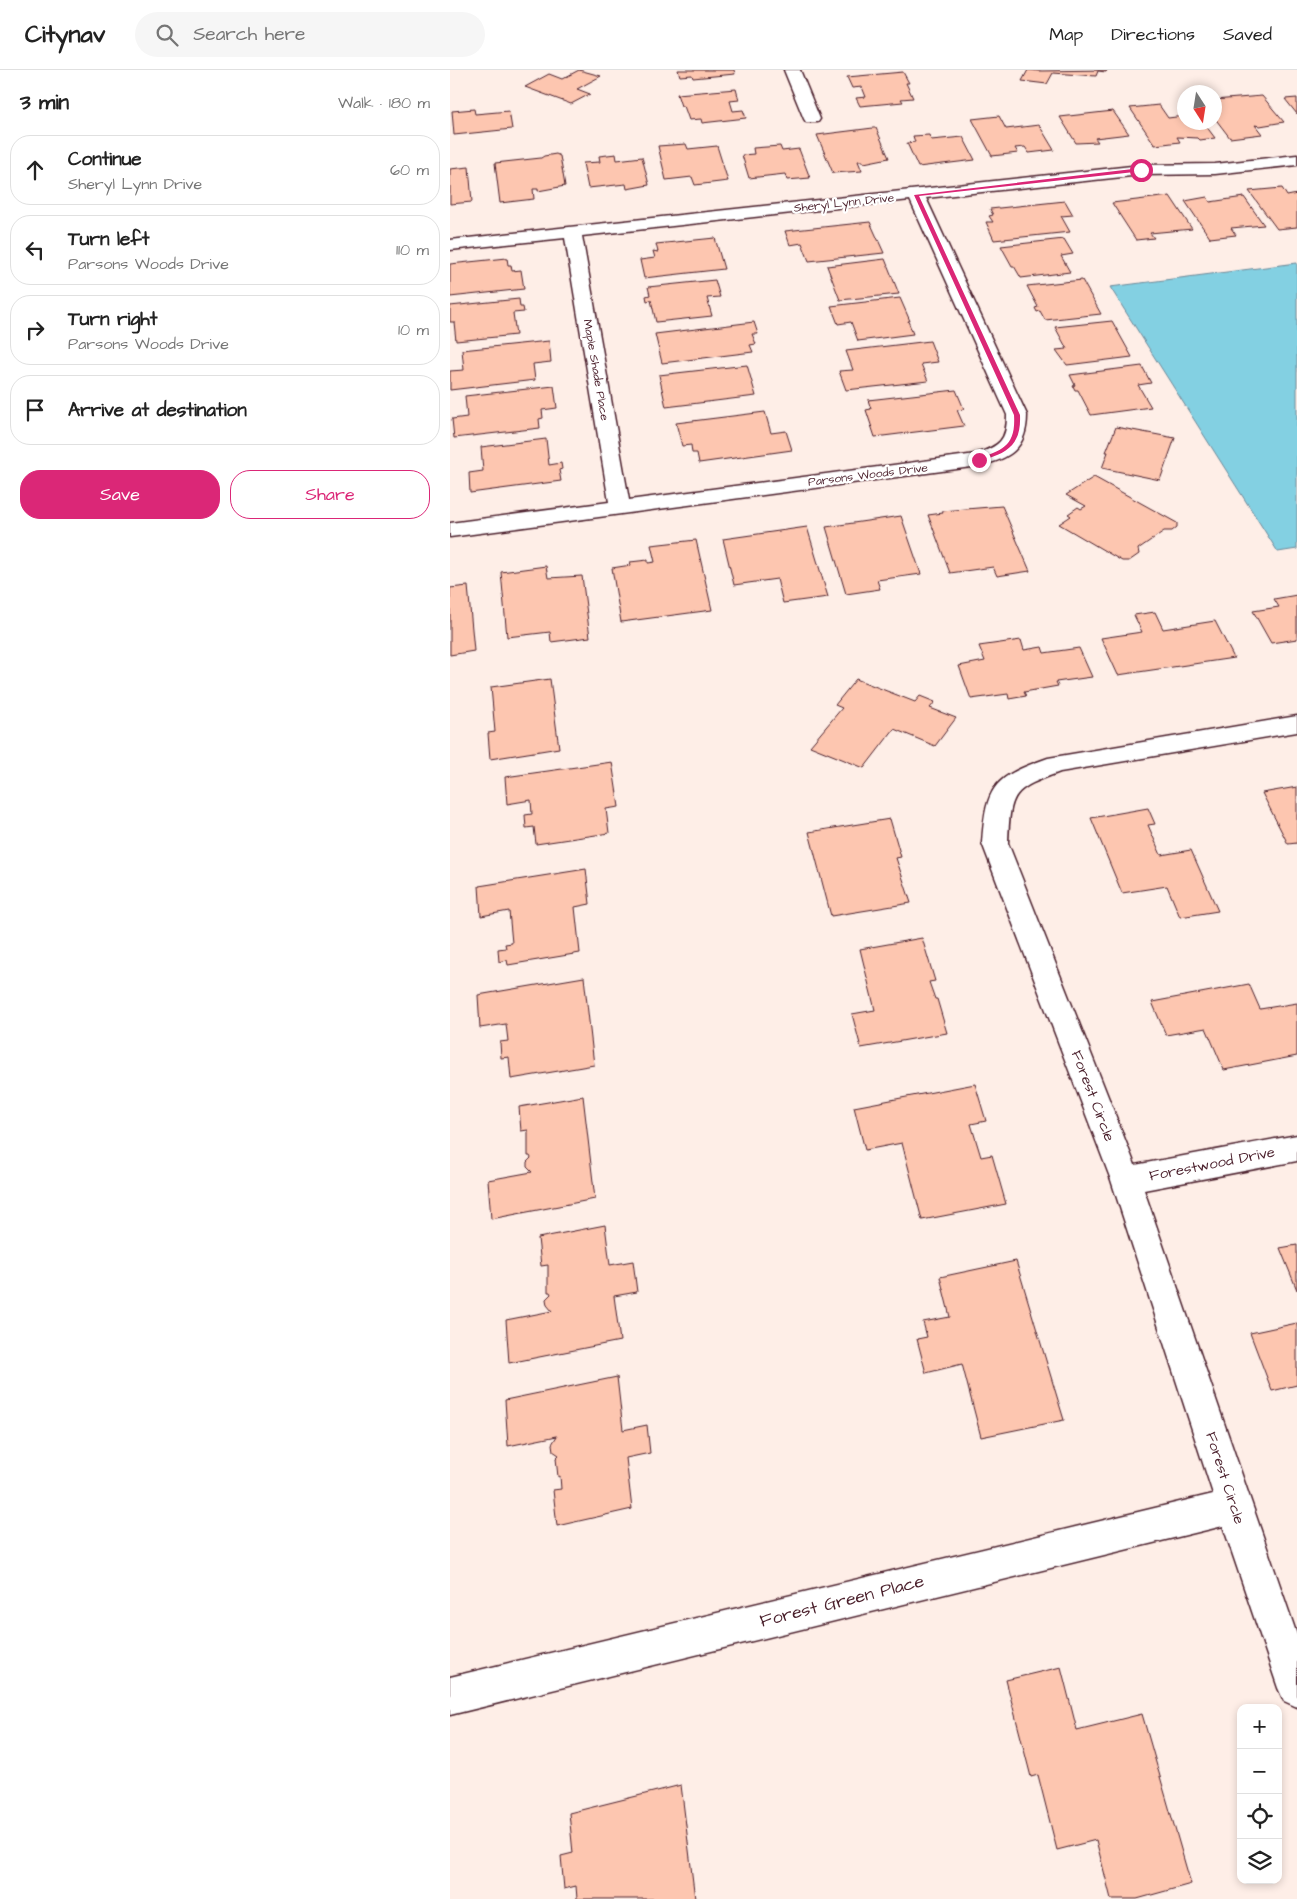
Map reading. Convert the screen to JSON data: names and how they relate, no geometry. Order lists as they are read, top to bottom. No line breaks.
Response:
{"streets":{"street":["Sheryl Lynn Drive","Maple Shade Place","Parsons Woods Drive","Forest Circle","Forestwood Drive","Forest Green Place"]},"crossings":[["Sheryl Lynn Drive","Maple Shade Place"],["Sheryl Lynn Drive","Parsons Woods Drive"],["Maple Shade Place","Parsons Woods Drive"],["Forest Circle","Forestwood Drive"],["Forest Circle","Forest Green Place"]],"north":"bottom","page":{"header":"Citynav","search":"Search here","nav":["Map","Directions","Saved"],"heading":["3 min","Walk · 180 m"],"list":[["Continue","Sheryl Lynn Drive","60 m"],["Turn left","Parsons Woods Drive","110 m"],["Turn right","Parsons Woods Drive","10 m"],"Arrive at destination"],"buttons":["Save","Share"],"map_buttons":["+","−"]}}
